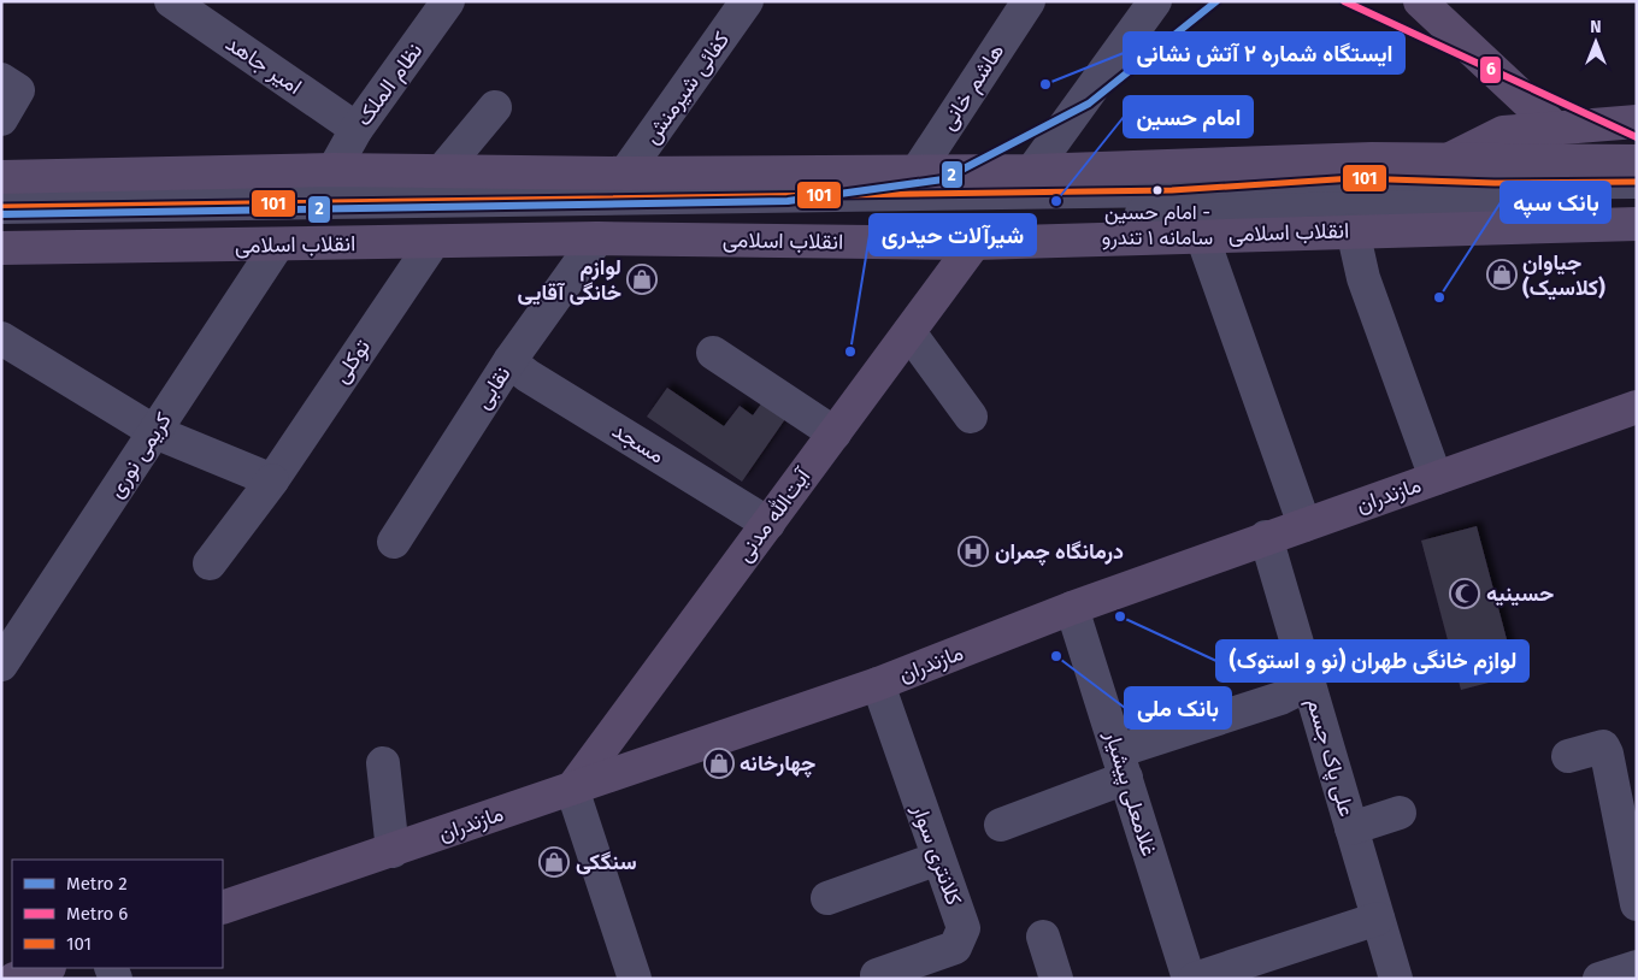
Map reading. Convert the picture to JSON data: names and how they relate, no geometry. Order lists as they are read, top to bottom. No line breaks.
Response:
{"streets":{"main road":["انقلاب اسلامی","مازندران","آیت‌الله مدنی"],"street":["امیر جاهد","نظام الملک","هاشم خانی","کفائی شیرمنش","توکلی","نقابی","مسجد","کریمی نوری","علی پاک جسم","غلامعلی پیشیار","کلانتری سوار"]},"crossings":[["امیر جاهد","نظام الملک"],["انقلاب اسلامی","توکلی"],["انقلاب اسلامی","نقابی"],["انقلاب اسلامی","کریمی نوری"],["انقلاب اسلامی","آیت‌الله مدنی"],["نقابی","مسجد"],["مسجد","آیت‌الله مدنی"],["مازندران","آیت‌الله مدنی"],["مازندران","علی پاک جسم"],["مازندران","غلامعلی پیشیار"],["مازندران","کلانتری سوار"]],"places":{"other":["ایستگاه شماره ۲ آتش نشانی","امام حسین - سامانه ۱ تندرو","امام حسین","بانک سپه","شیرآلات حیدری","لوازم خانگی طهران (نو و استوک)","بانک ملی"],"shop":["جیاوان (کلاسیک)","لوازم خانگی آقایی","چهارخانه","سنگکی"],"hospital":["درمانگاه چمران"],"mosque":["حسینیه"]},"lines":["metro line 2","metro line 6","transit line 101"],"legend":["Metro 2","Metro 6","101"],"north":"top"}
